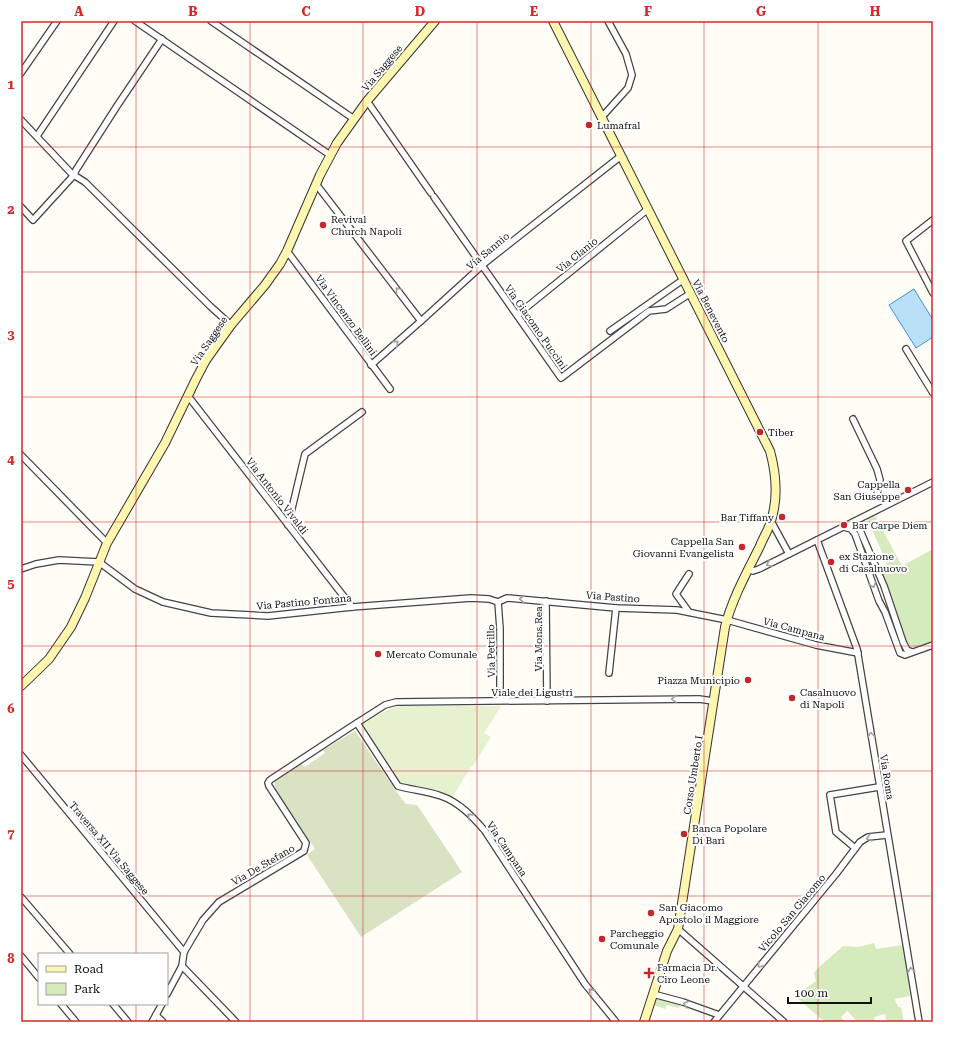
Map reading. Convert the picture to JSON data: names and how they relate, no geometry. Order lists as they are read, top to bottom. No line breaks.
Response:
{"streets":{"main road":["Via Saggese","Via Benevento","Corso Umberto I"],"street":["Via Sannio","Via Clanio","Via Vincenzo Bellini","Via Giacomo Puccini","Via Antonio Vivaldi","Via Pastino","Via Pastino Fontana","Via Campana","Via Mons.Rea","Via Petrillo","Viale dei Ligustri","Via Roma","Traversa XII Via Saggese","Via De Stefano","Vicolo San Giacomo"]},"crossings":[["Via Saggese","Via Vincenzo Bellini"],["Via Saggese","Via Giacomo Puccini"],["Via Saggese","Via Antonio Vivaldi"],["Via Saggese","Via Pastino Fontana"],["Via Sannio","Via Benevento"],["Via Sannio","Via Vincenzo Bellini"],["Via Sannio","Via Giacomo Puccini"],["Via Clanio","Via Benevento"],["Via Clanio","Via Giacomo Puccini"],["Via Benevento","Via Giacomo Puccini"],["Via Benevento","Via Pastino"],["Via Benevento","Via Campana"],["Via Benevento","Corso Umberto I"],["Via Antonio Vivaldi","Via Pastino Fontana"],["Via Pastino","Via Pastino Fontana"],["Via Pastino","Via Campana"],["Via Pastino","Via Mons.Rea"],["Via Pastino","Via Petrillo"],["Via Pastino","Corso Umberto I"],["Via Pastino Fontana","Via Petrillo"],["Via Campana","Viale dei Ligustri"],["Via Campana","Corso Umberto I"],["Via Campana","Via Roma"],["Via Campana","Via De Stefano"],["Via Mons.Rea","Viale dei Ligustri"],["Via Petrillo","Viale dei Ligustri"],["Viale dei Ligustri","Corso Umberto I"],["Viale dei Ligustri","Via De Stefano"],["Via Roma","Vicolo San Giacomo"],["Traversa XII Via Saggese","Via De Stefano"]],"one_way":["Via Campana","Viale dei Ligustri","Via Roma","Vicolo San Giacomo"],"places":{"other":["Lumafral","Revival Church Napoli","Tiber","Cappella San Giuseppe","Bar Tiffany","Bar Carpe Diem","Cappella San Giovanni Evangelista","ex Stazione di Casalnuovo","Mercato Comunale","Piazza Municipio","Casalnuovo di Napoli","Banca Popolare Di Bari","San Giacomo Apostolo il Maggiore","Parcheggio Comunale"],"health":["Farmacia Dr. Ciro Leone"]},"legend":["Road","Park"],"scale_bar":"100 m","grid":{"columns":["A","B","C","D","E","F","G","H"],"rows":["1","2","3","4","5","6","7","8"]}}
